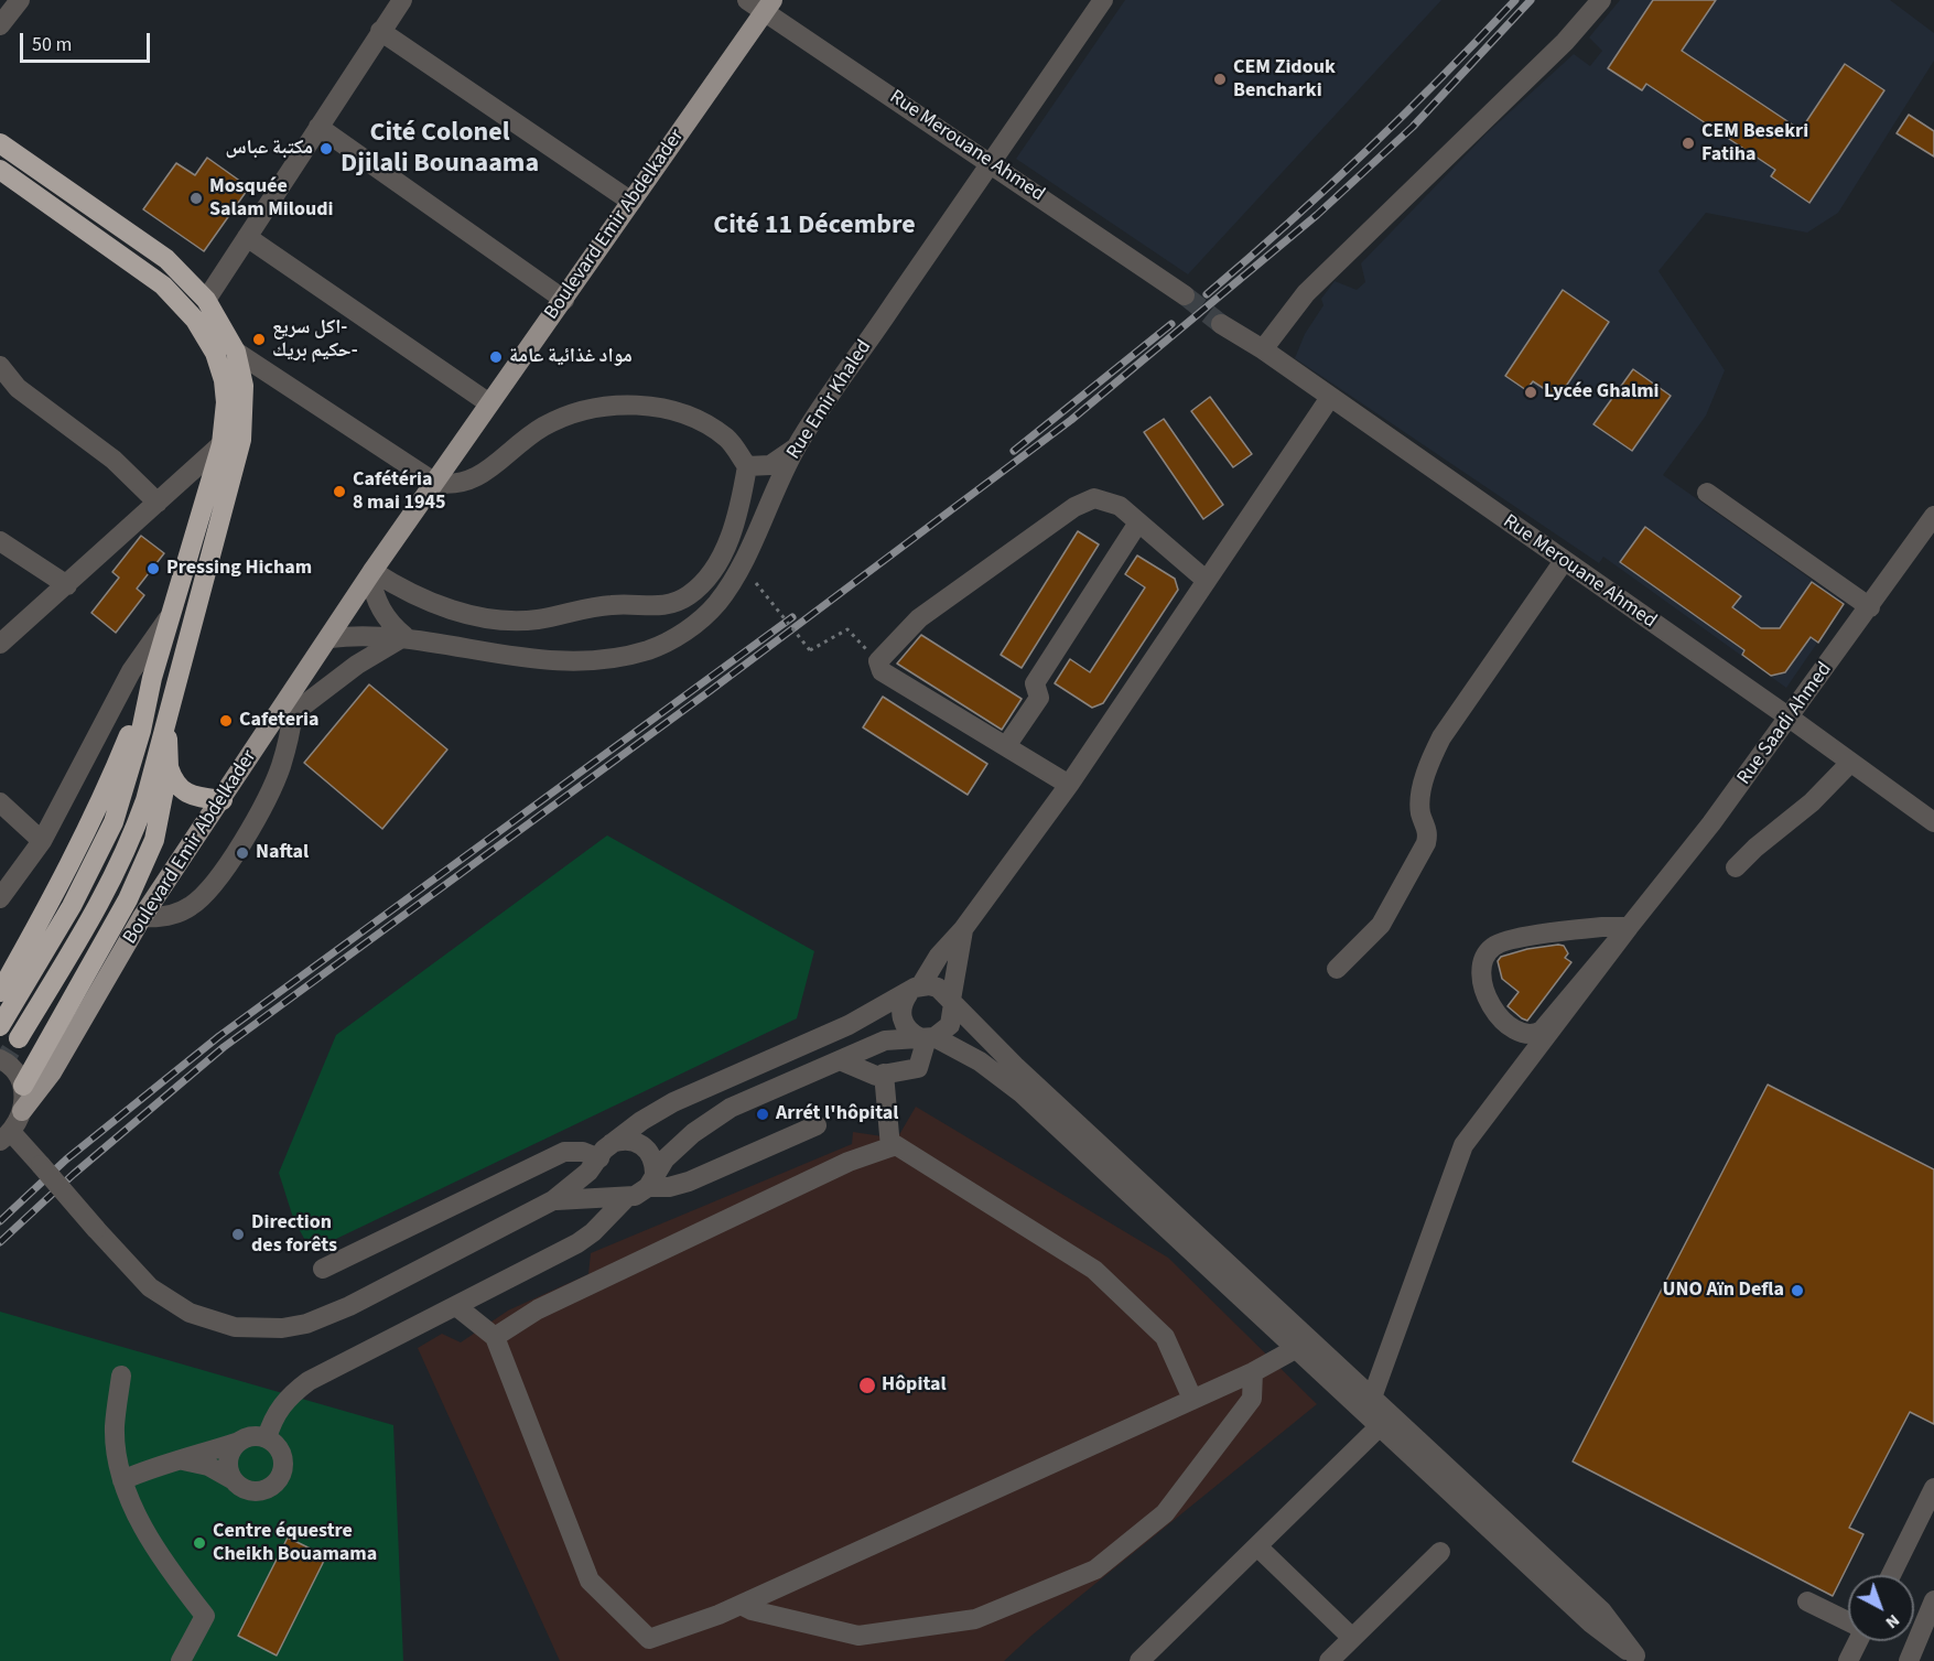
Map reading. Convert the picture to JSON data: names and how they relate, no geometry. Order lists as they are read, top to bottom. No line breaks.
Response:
{"streets":{"main road":["Boulevard Emir Abdelkader"],"street":["Rue Merouane Ahmed","Rue Emir Khaled","Rue Saadi Ahmed"]},"crossings":[["Rue Merouane Ahmed","Boulevard Emir Abdelkader"],["Rue Merouane Ahmed","Rue Emir Khaled"],["Rue Merouane Ahmed","Rue Saadi Ahmed"],["Boulevard Emir Abdelkader","Rue Emir Khaled"]],"districts":["Cité Colonel Djilali Bounaama","Cité 11 Décembre"],"places":["CEM Zidouk Bencharki","CEM Besekri Fatiha","مكتبة عباس","Mosquée Salam Miloudi","اكل سريع- حكيم بريك-","مواد غذائية عامة","Lycée Ghalmi","Cafétéria 8 mai 1945","Pressing Hicham","Cafeteria","Naftal","Arrét l'hôpital","Direction des forêts","UNO Aïn Defla","Hôpital","Centre équestre Cheikh Bouamama"],"scale_bar":"50 m","north":"bottom right"}
